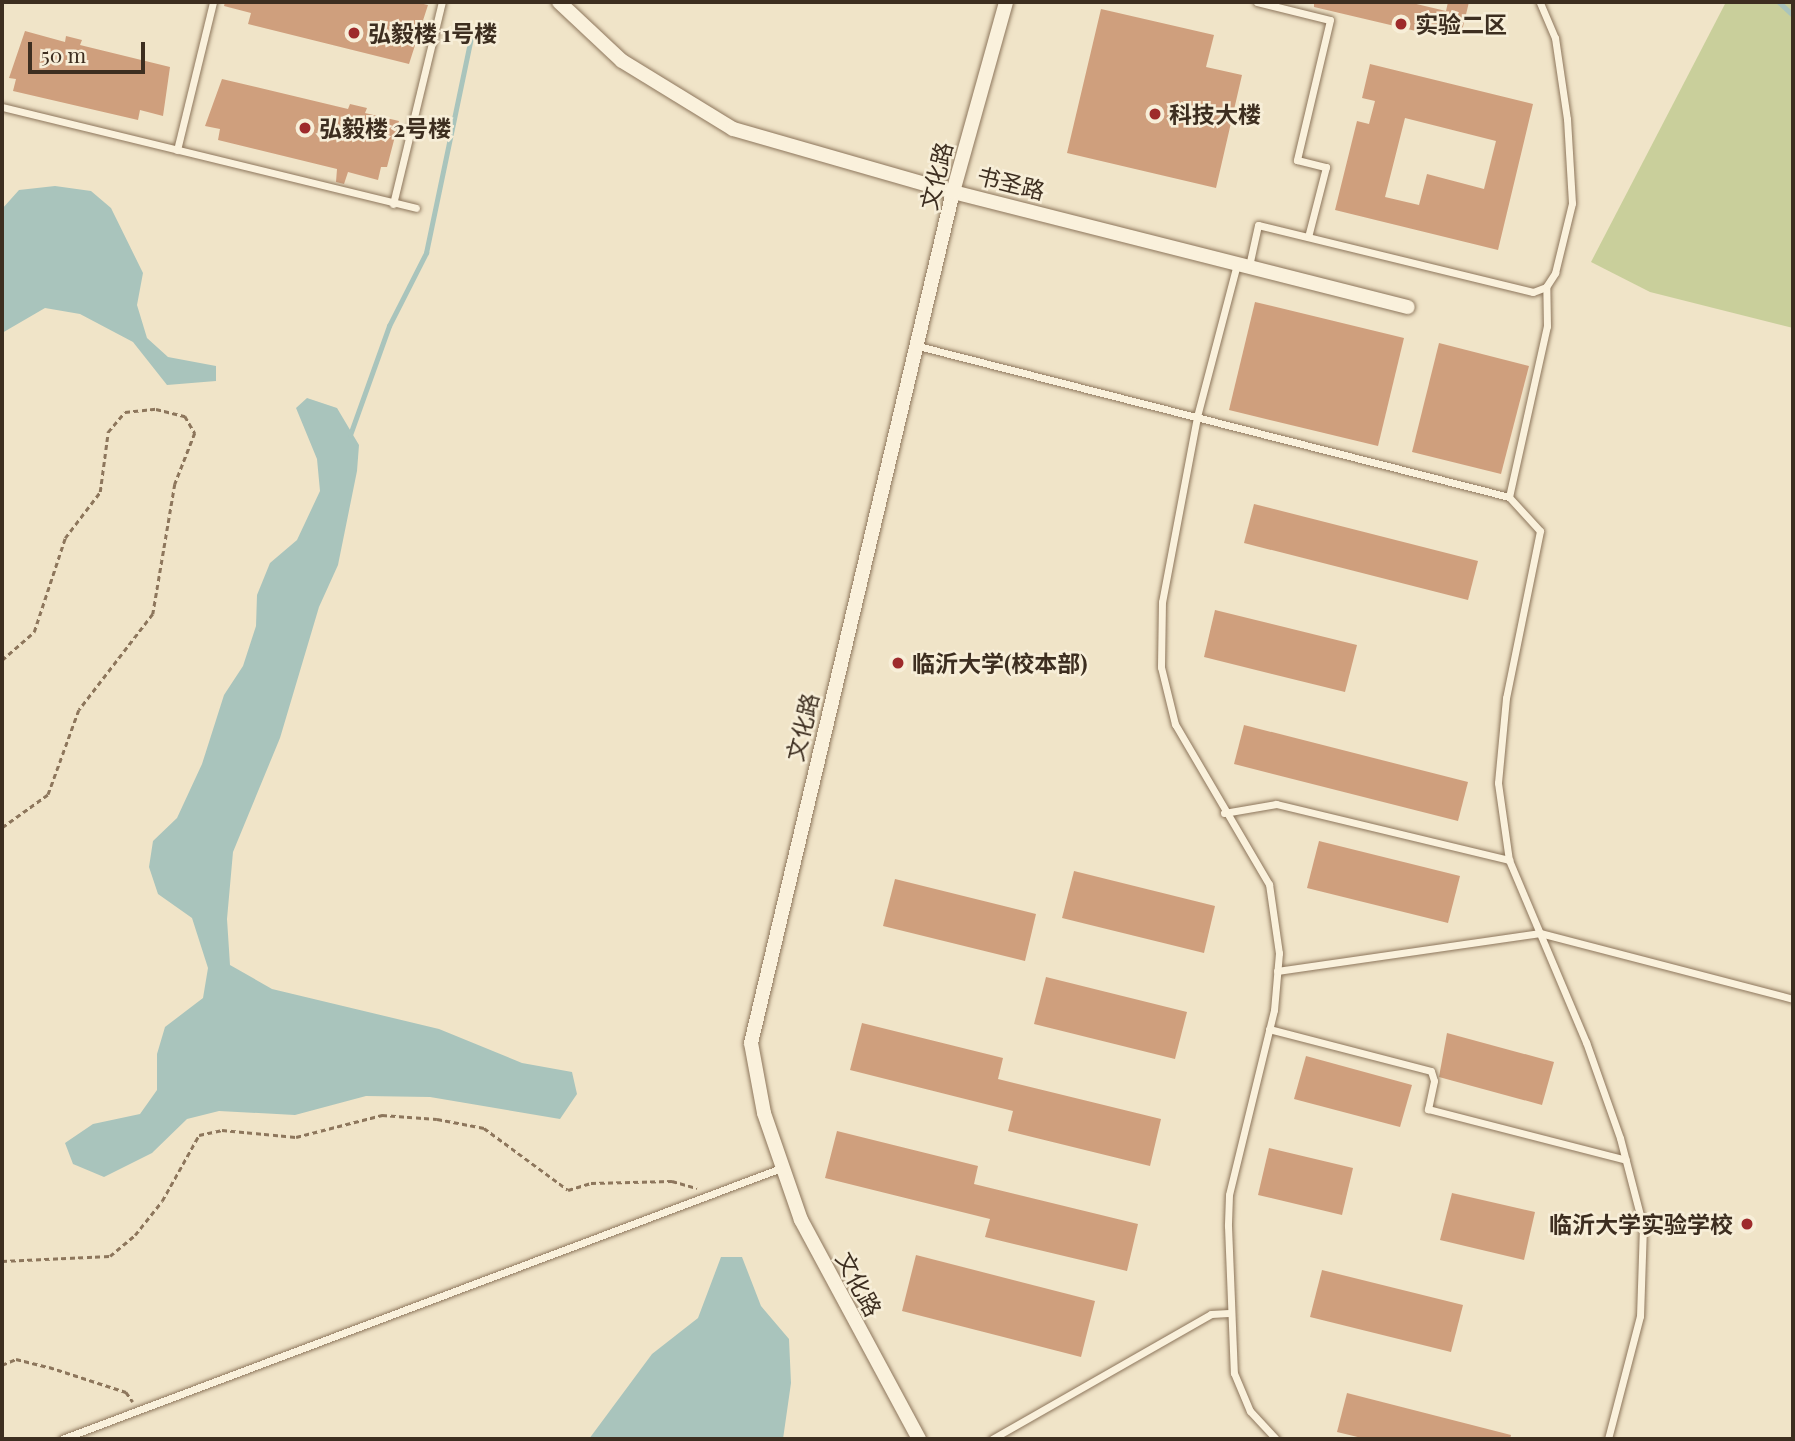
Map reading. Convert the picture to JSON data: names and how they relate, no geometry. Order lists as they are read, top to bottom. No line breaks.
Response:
{"streets":{"street":["文化路","书圣路"]},"crossings":[["文化路","书圣路"]],"places":["实验二区","弘毅楼 1号楼","科技大楼","弘毅楼 2号楼","临沂大学(校本部)","临沂大学实验学校"],"scale_bar":"50 m"}
